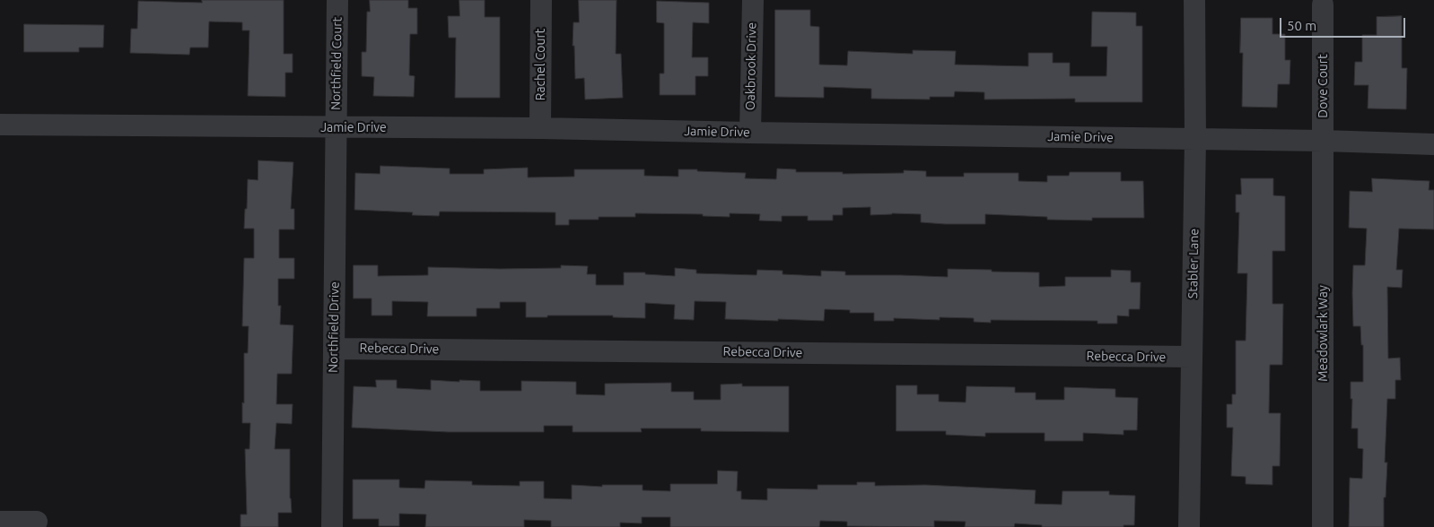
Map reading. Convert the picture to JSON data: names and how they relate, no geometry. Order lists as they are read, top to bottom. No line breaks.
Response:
{"streets":{"street":["Northfield Court","Rachel Court","Oakbrook Drive","Dove Court","Jamie Drive","Stabler Lane","Northfield Drive","Meadowlark Way","Rebecca Drive"]},"crossings":[["Northfield Court","Jamie Drive"],["Northfield Court","Northfield Drive"],["Rachel Court","Jamie Drive"],["Oakbrook Drive","Jamie Drive"],["Dove Court","Jamie Drive"],["Dove Court","Meadowlark Way"],["Jamie Drive","Stabler Lane"],["Jamie Drive","Northfield Drive"],["Jamie Drive","Meadowlark Way"],["Stabler Lane","Rebecca Drive"],["Northfield Drive","Rebecca Drive"]],"scale_bar":"50 m"}
